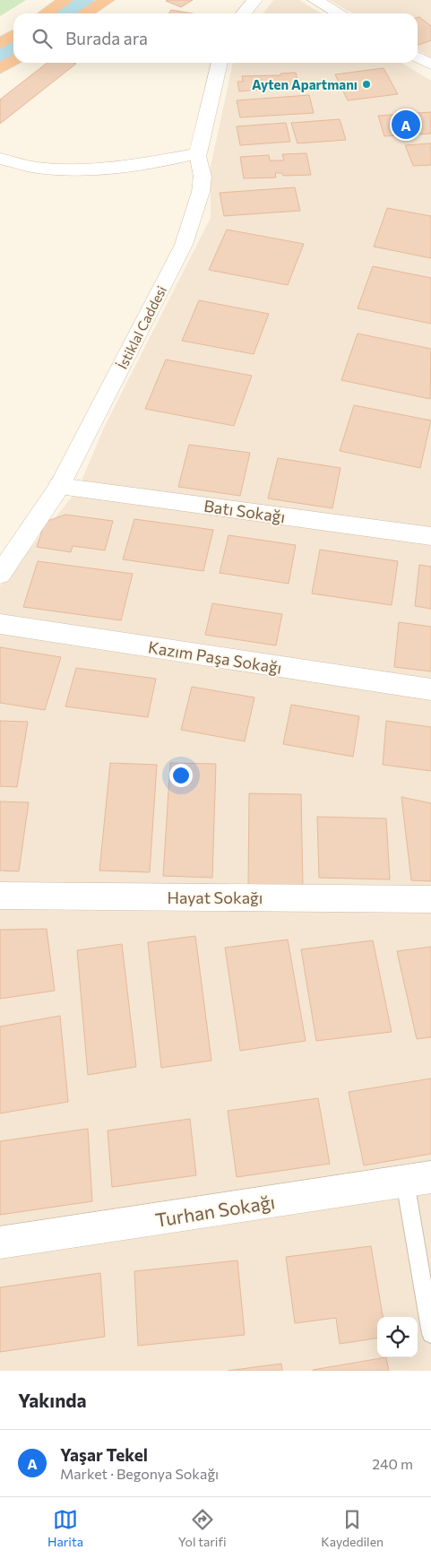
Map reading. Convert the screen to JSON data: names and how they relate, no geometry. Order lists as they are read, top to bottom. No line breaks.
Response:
{"streets":{"street":["İstiklal Caddesi","Batı Sokağı","Kazım Paşa Sokağı","Hayat Sokağı","Turhan Sokağı"]},"crossings":[["İstiklal Caddesi","Batı Sokağı"]],"places":["Ayten Apartmanı"],"page":{"search":"Burada ara","pins":"A","heading":"Yakında","list":[{"mark":"A","name":"Yaşar Tekel","note":"Market · Begonya Sokağı","value":"240 m"}],"nav":["Harita","Yol tarifi","Kaydedilen"]}}
